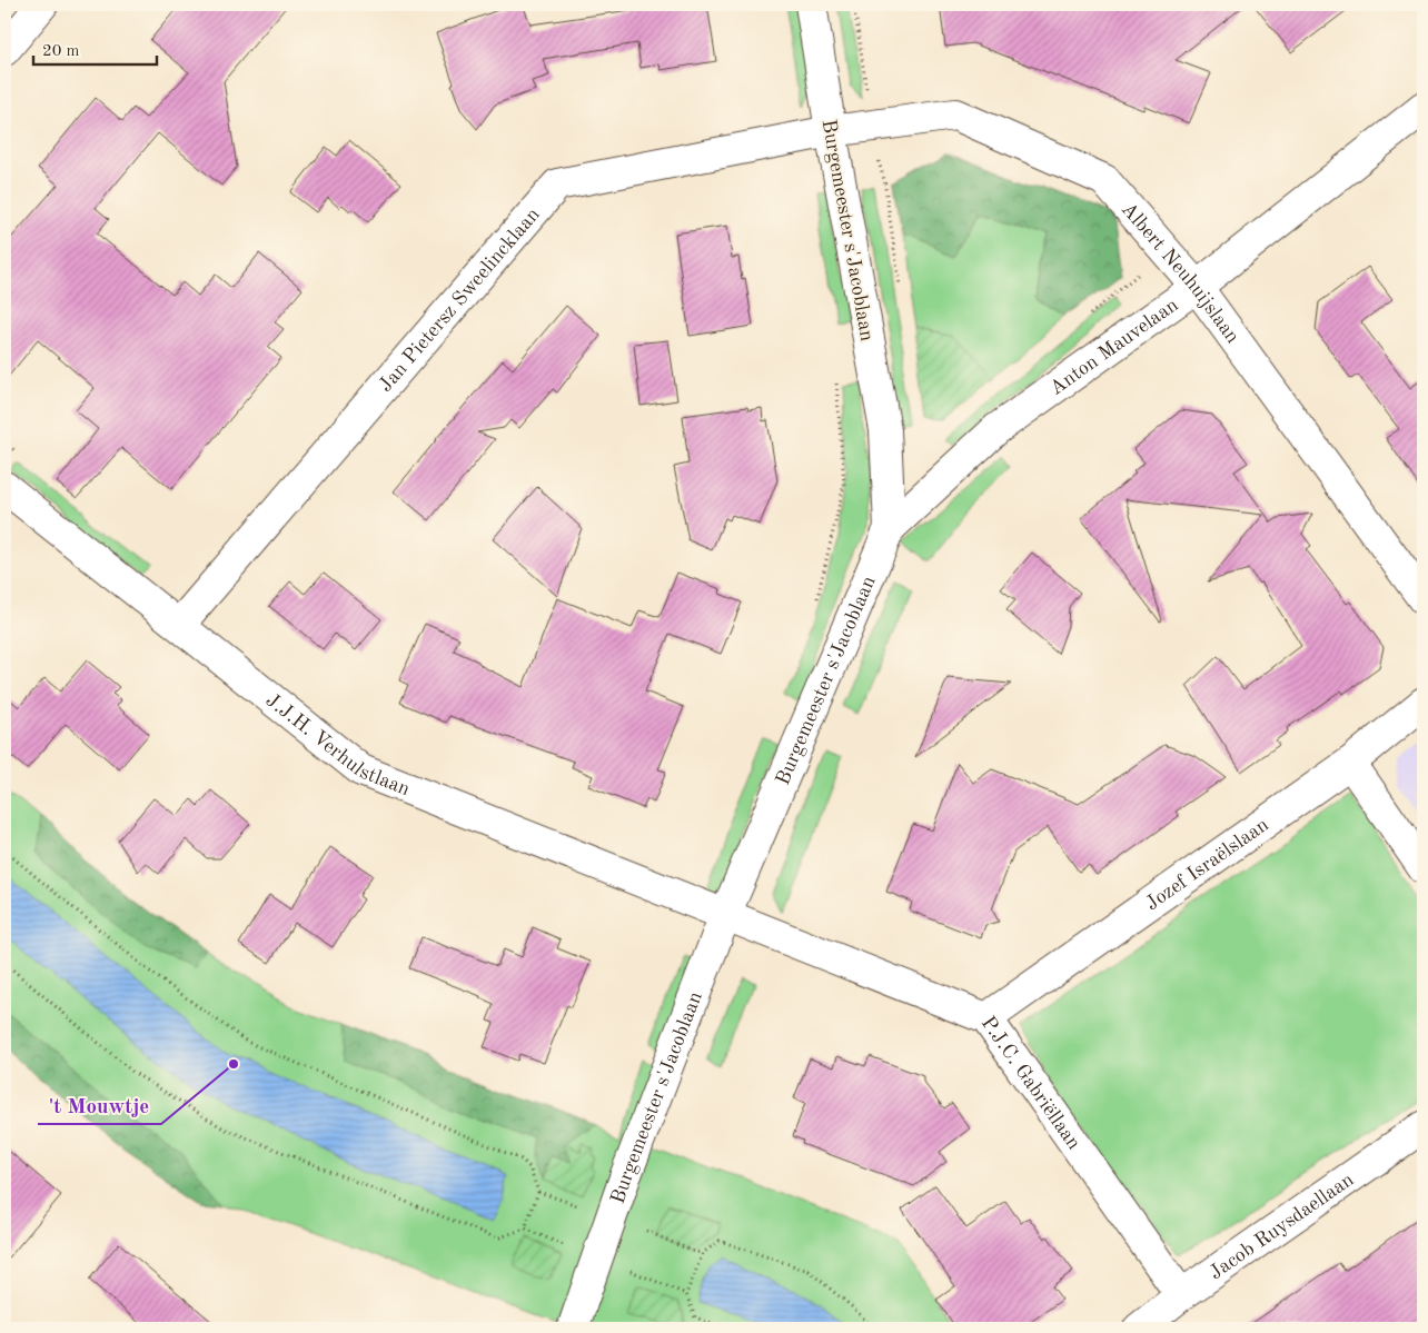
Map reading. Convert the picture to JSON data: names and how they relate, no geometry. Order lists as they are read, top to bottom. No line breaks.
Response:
{"streets":{"street":["Burgemeester s'Jacoblaan","Albert Neuhuijslaan","Jan Pietersz Sweelincklaan","Anton Mauvelaan","J.J.H. Verhulstlaan","Jozef Israëlslaan","P.J.C. Gabriëllaan","Jacob Ruysdaellaan"]},"crossings":[["Burgemeester s'Jacoblaan","Albert Neuhuijslaan"],["Burgemeester s'Jacoblaan","Jan Pietersz Sweelincklaan"],["Burgemeester s'Jacoblaan","Anton Mauvelaan"],["Burgemeester s'Jacoblaan","J.J.H. Verhulstlaan"],["Burgemeester s'Jacoblaan","P.J.C. Gabriëllaan"],["Albert Neuhuijslaan","Jan Pietersz Sweelincklaan"],["Albert Neuhuijslaan","Anton Mauvelaan"],["Jan Pietersz Sweelincklaan","J.J.H. Verhulstlaan"],["J.J.H. Verhulstlaan","P.J.C. Gabriëllaan"],["Jozef Israëlslaan","P.J.C. Gabriëllaan"],["P.J.C. Gabriëllaan","Jacob Ruysdaellaan"]],"places":["'t Mouwtje"],"scale_bar":"20 m"}
